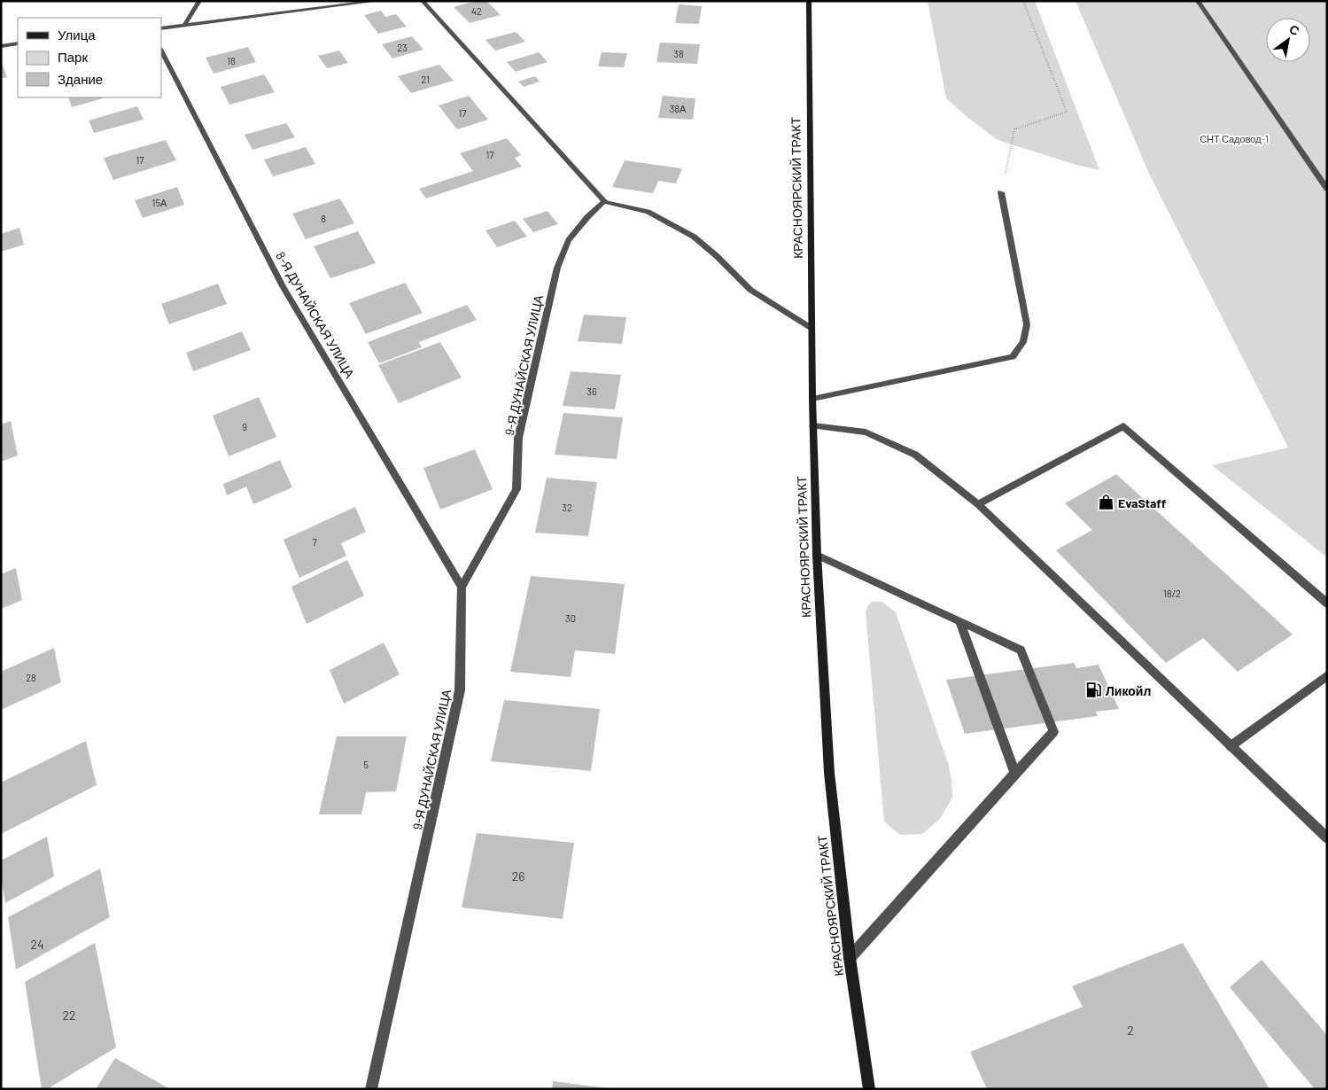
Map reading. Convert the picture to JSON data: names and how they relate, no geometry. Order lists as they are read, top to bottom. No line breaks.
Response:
{"streets":{"main road":["КРАСНОЯРСКИЙ ТРАКТ"],"street":["8-Я ДУНАЙСКАЯ УЛИЦА","9-Я ДУНАЙСКАЯ УЛИЦА"]},"crossings":[["8-Я ДУНАЙСКАЯ УЛИЦА","9-Я ДУНАЙСКАЯ УЛИЦА"]],"parks":["СНТ Садовод-1"],"places":{"shop":["EvaStaff"],"fuel station":["Ликойл"]},"house_numbers":["42","23","38","18","21","38А","17","17","17","15А","8","36","9","32","7","18/2","30","28","5","26","24","22","2"],"legend":["Улица","Парк","Здание"],"north":"top right"}
